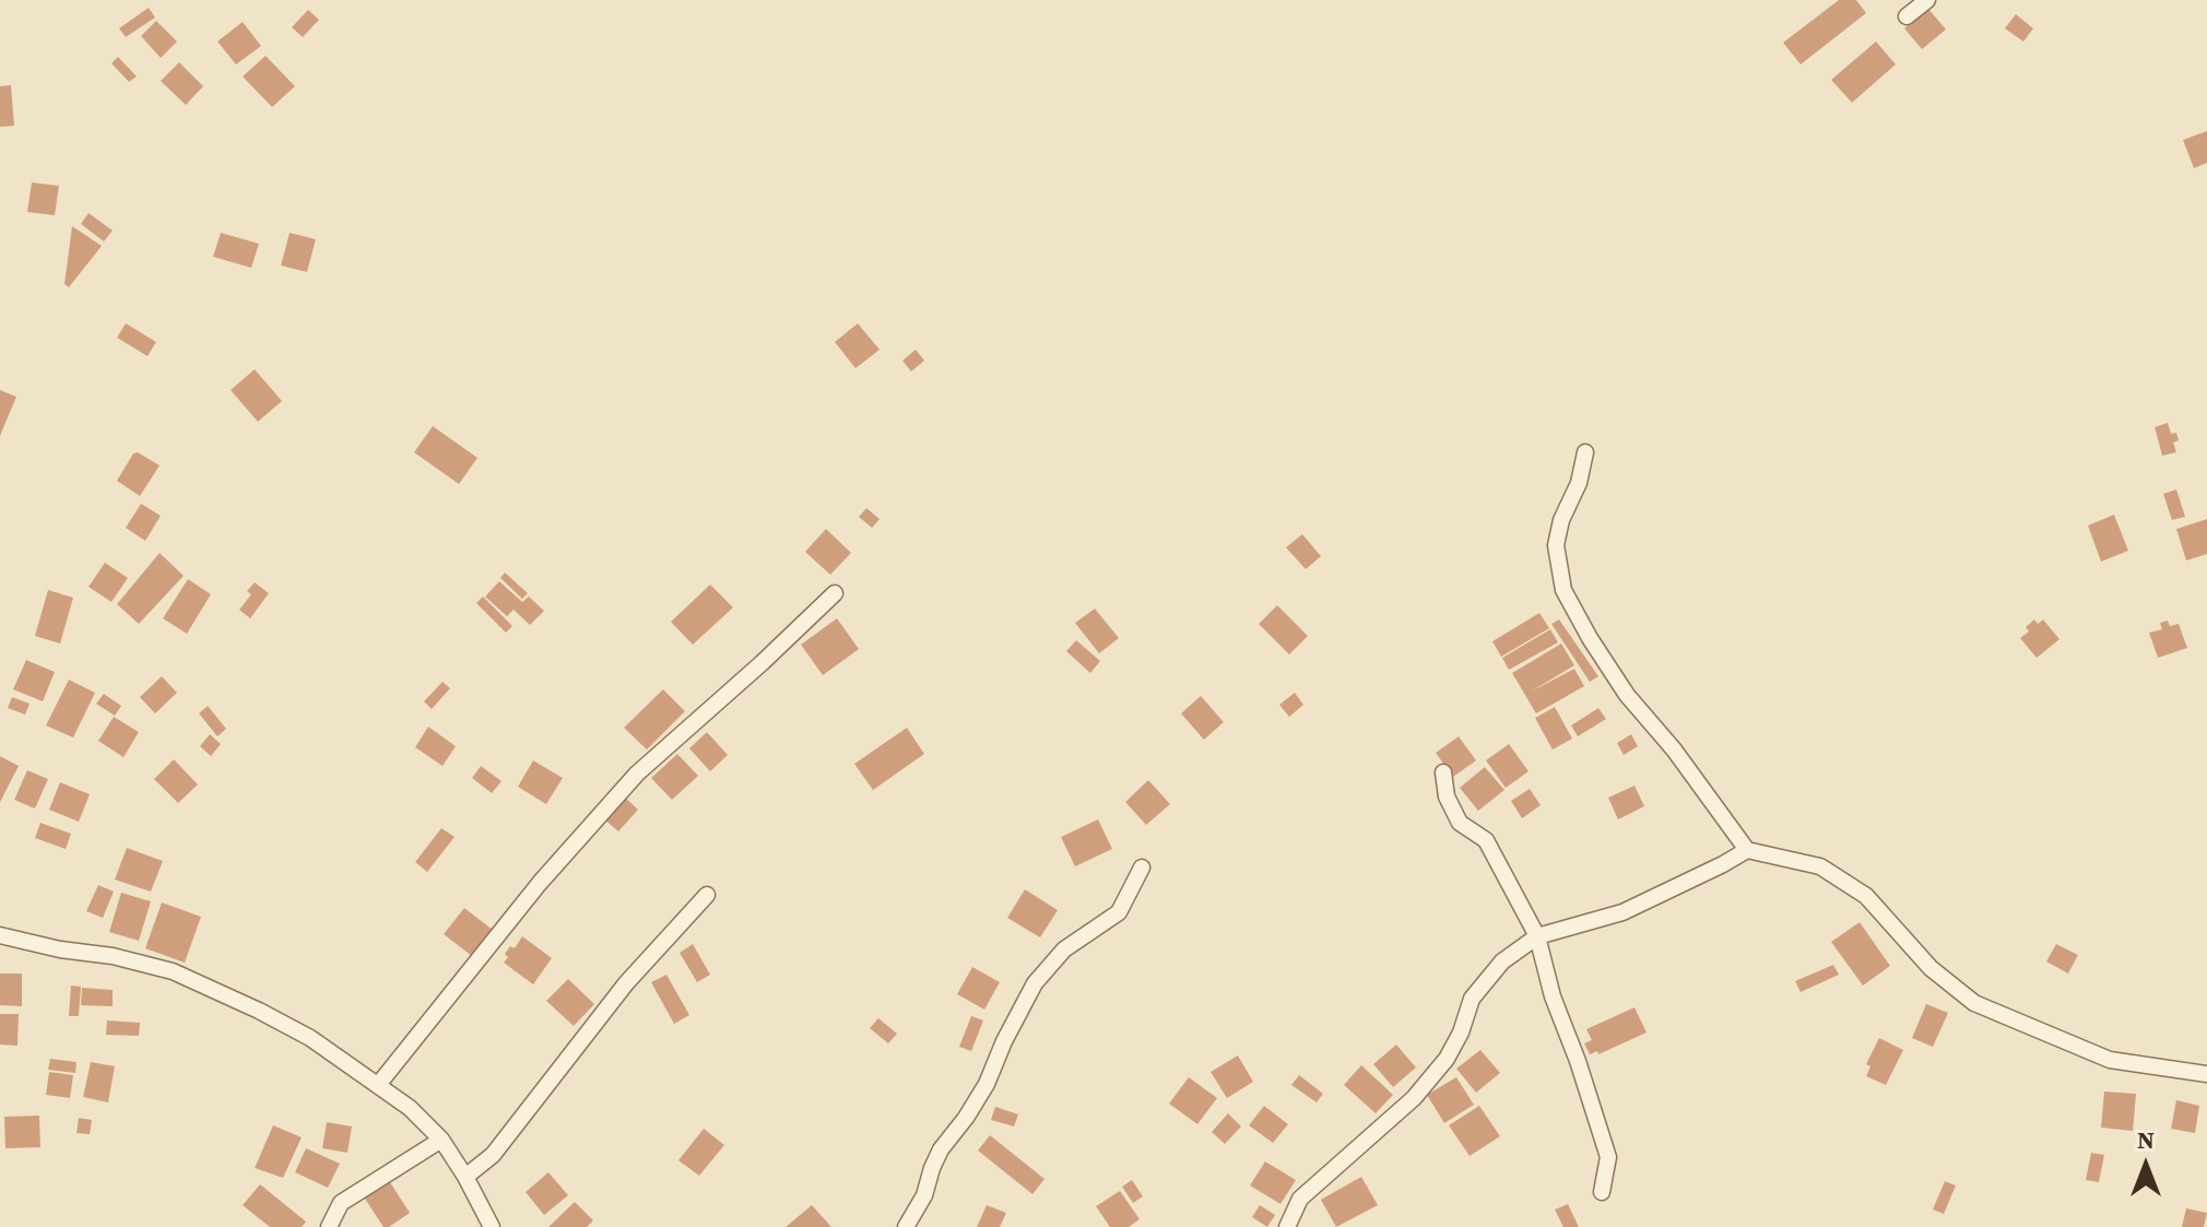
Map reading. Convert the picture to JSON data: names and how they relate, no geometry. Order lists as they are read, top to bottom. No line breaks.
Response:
{"north":"top"}
